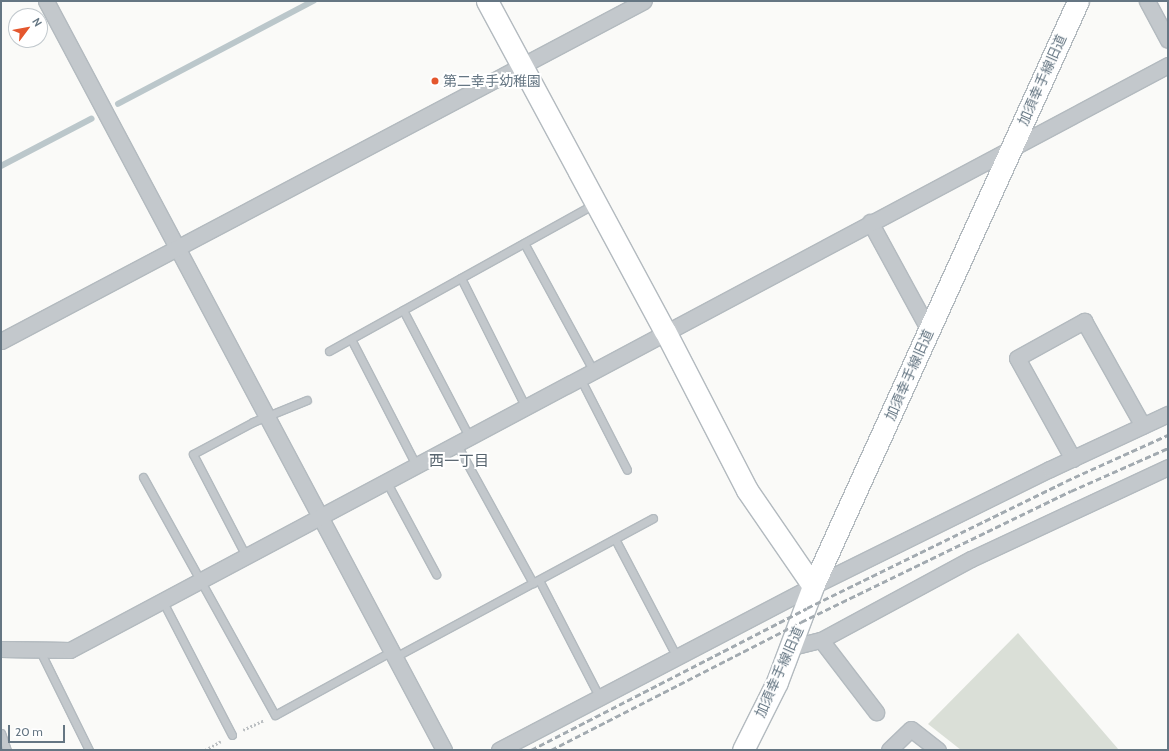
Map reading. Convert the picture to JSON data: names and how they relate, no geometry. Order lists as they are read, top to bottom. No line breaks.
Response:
{"streets":{"street":["加須幸手線旧道"]},"districts":["西一丁目"],"places":["第二幸手幼稚園"],"scale_bar":"20 m","north":"top right"}
